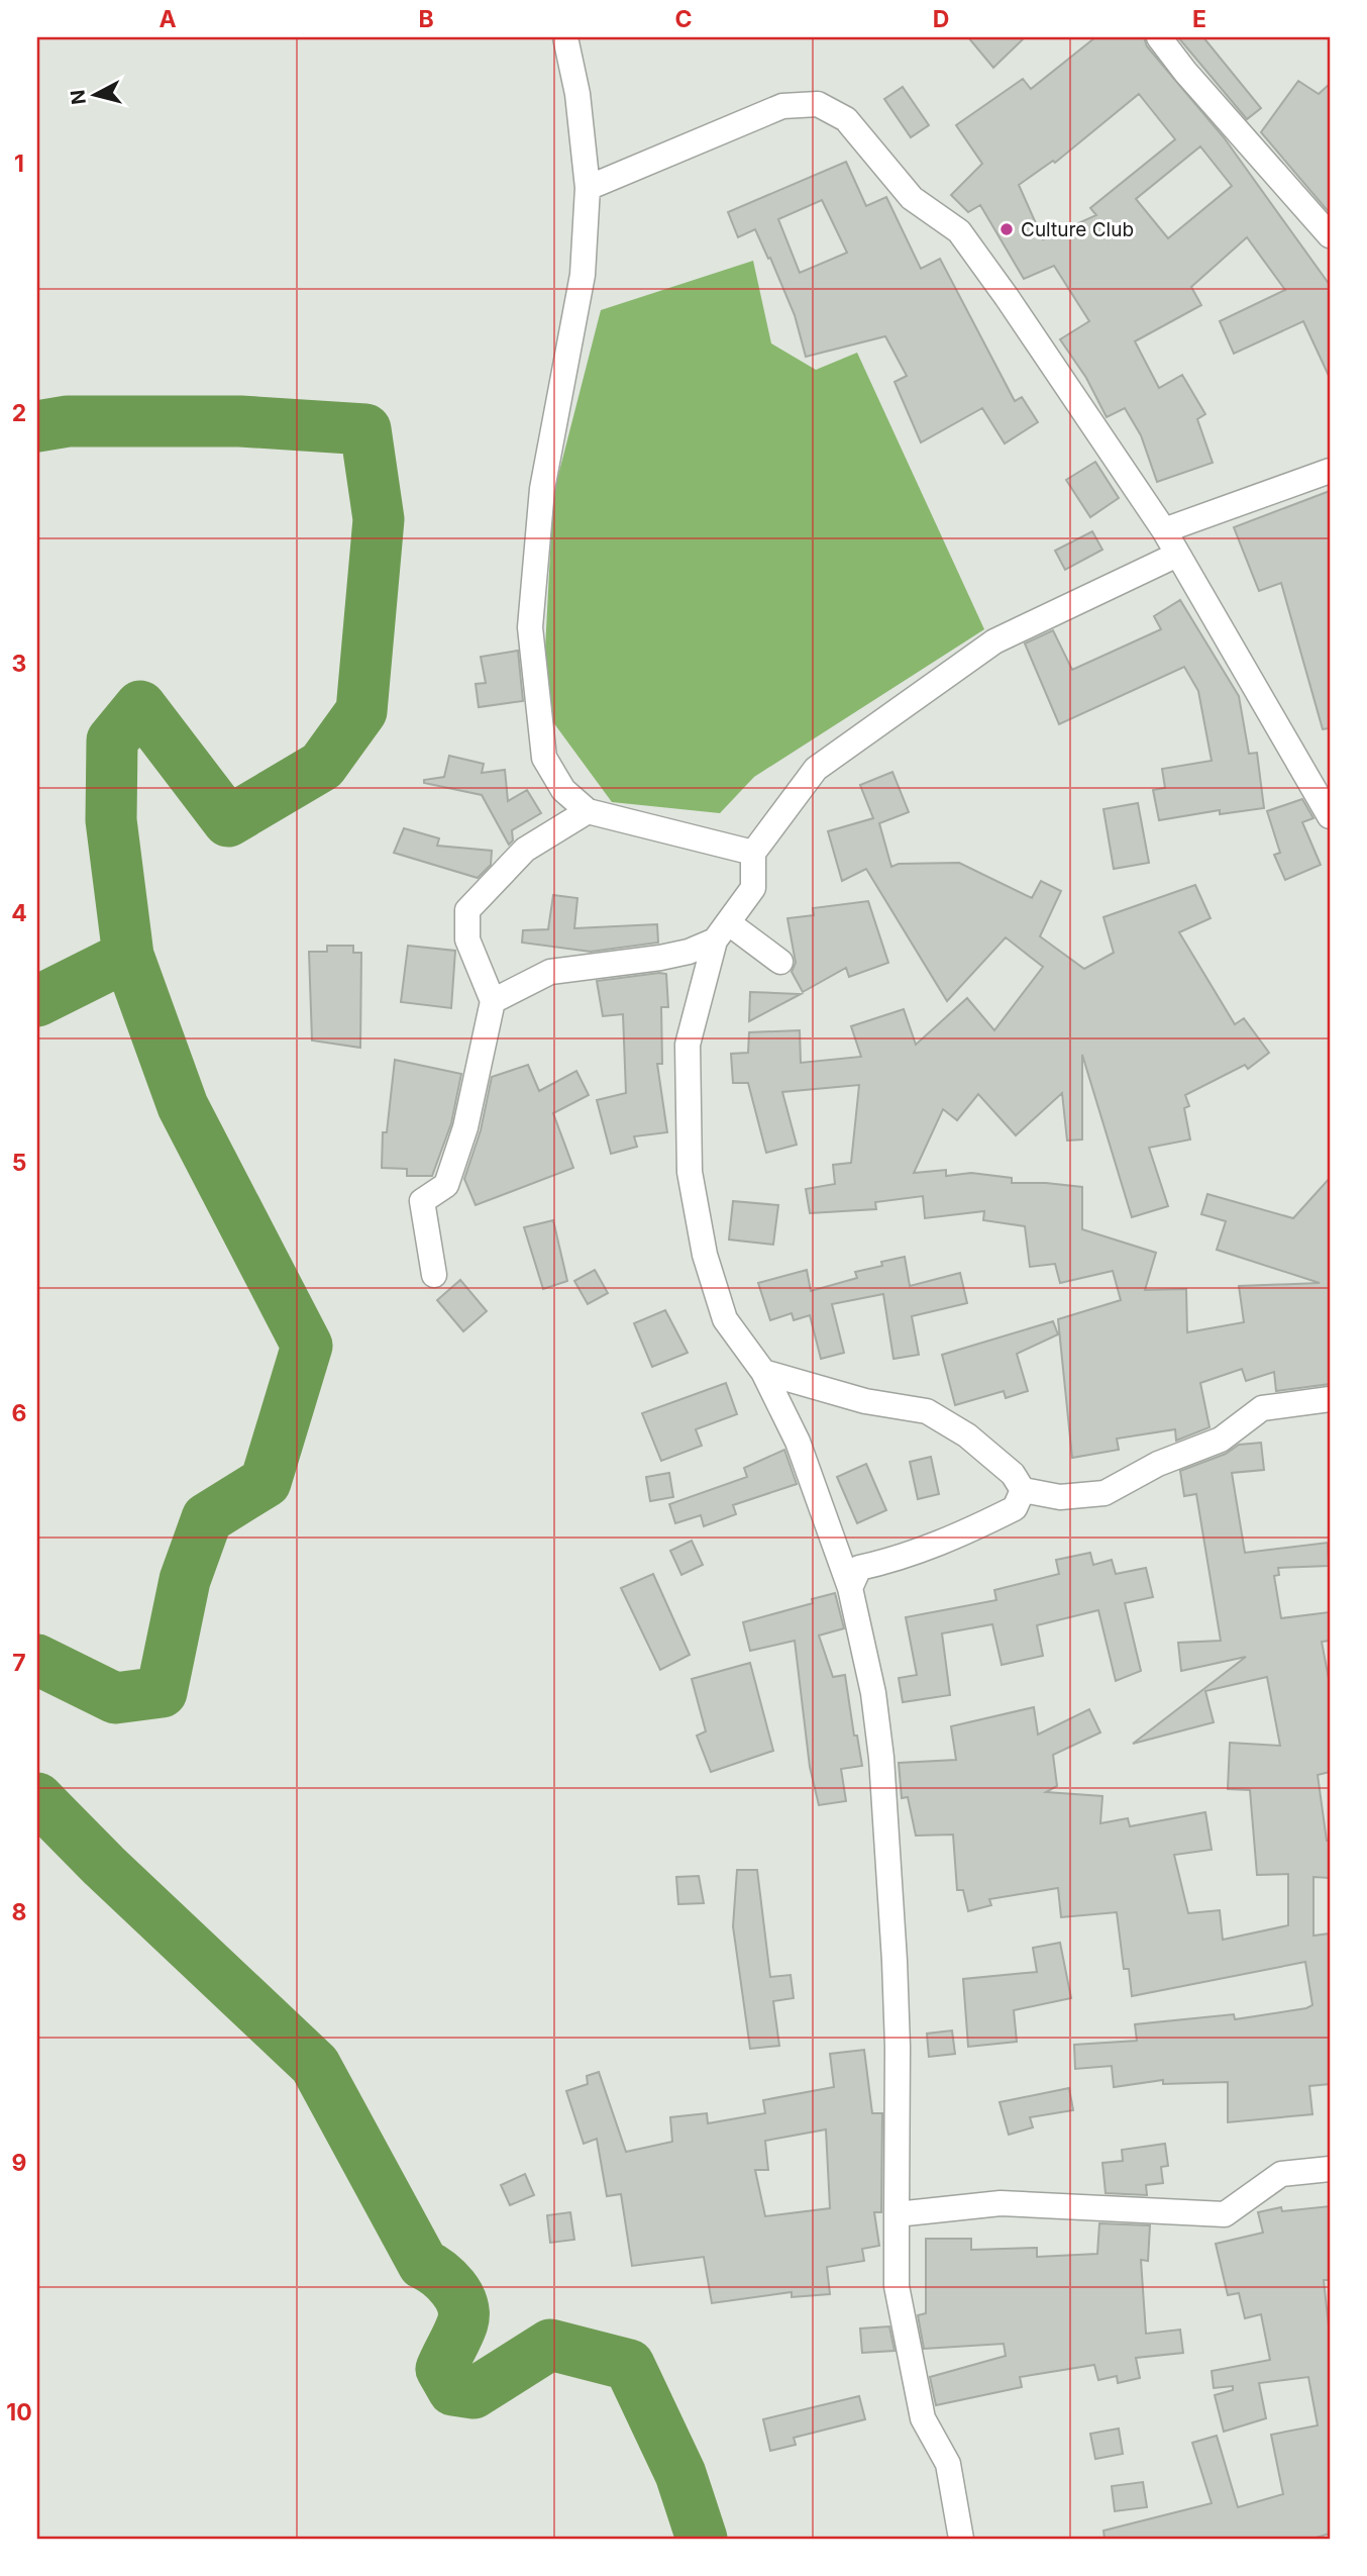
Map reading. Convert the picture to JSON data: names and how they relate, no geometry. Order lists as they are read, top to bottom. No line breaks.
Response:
{"places":["Culture Club"],"north":"left","grid":{"columns":["A","B","C","D","E"],"rows":["1","2","3","4","5","6","7","8","9","10"]}}
